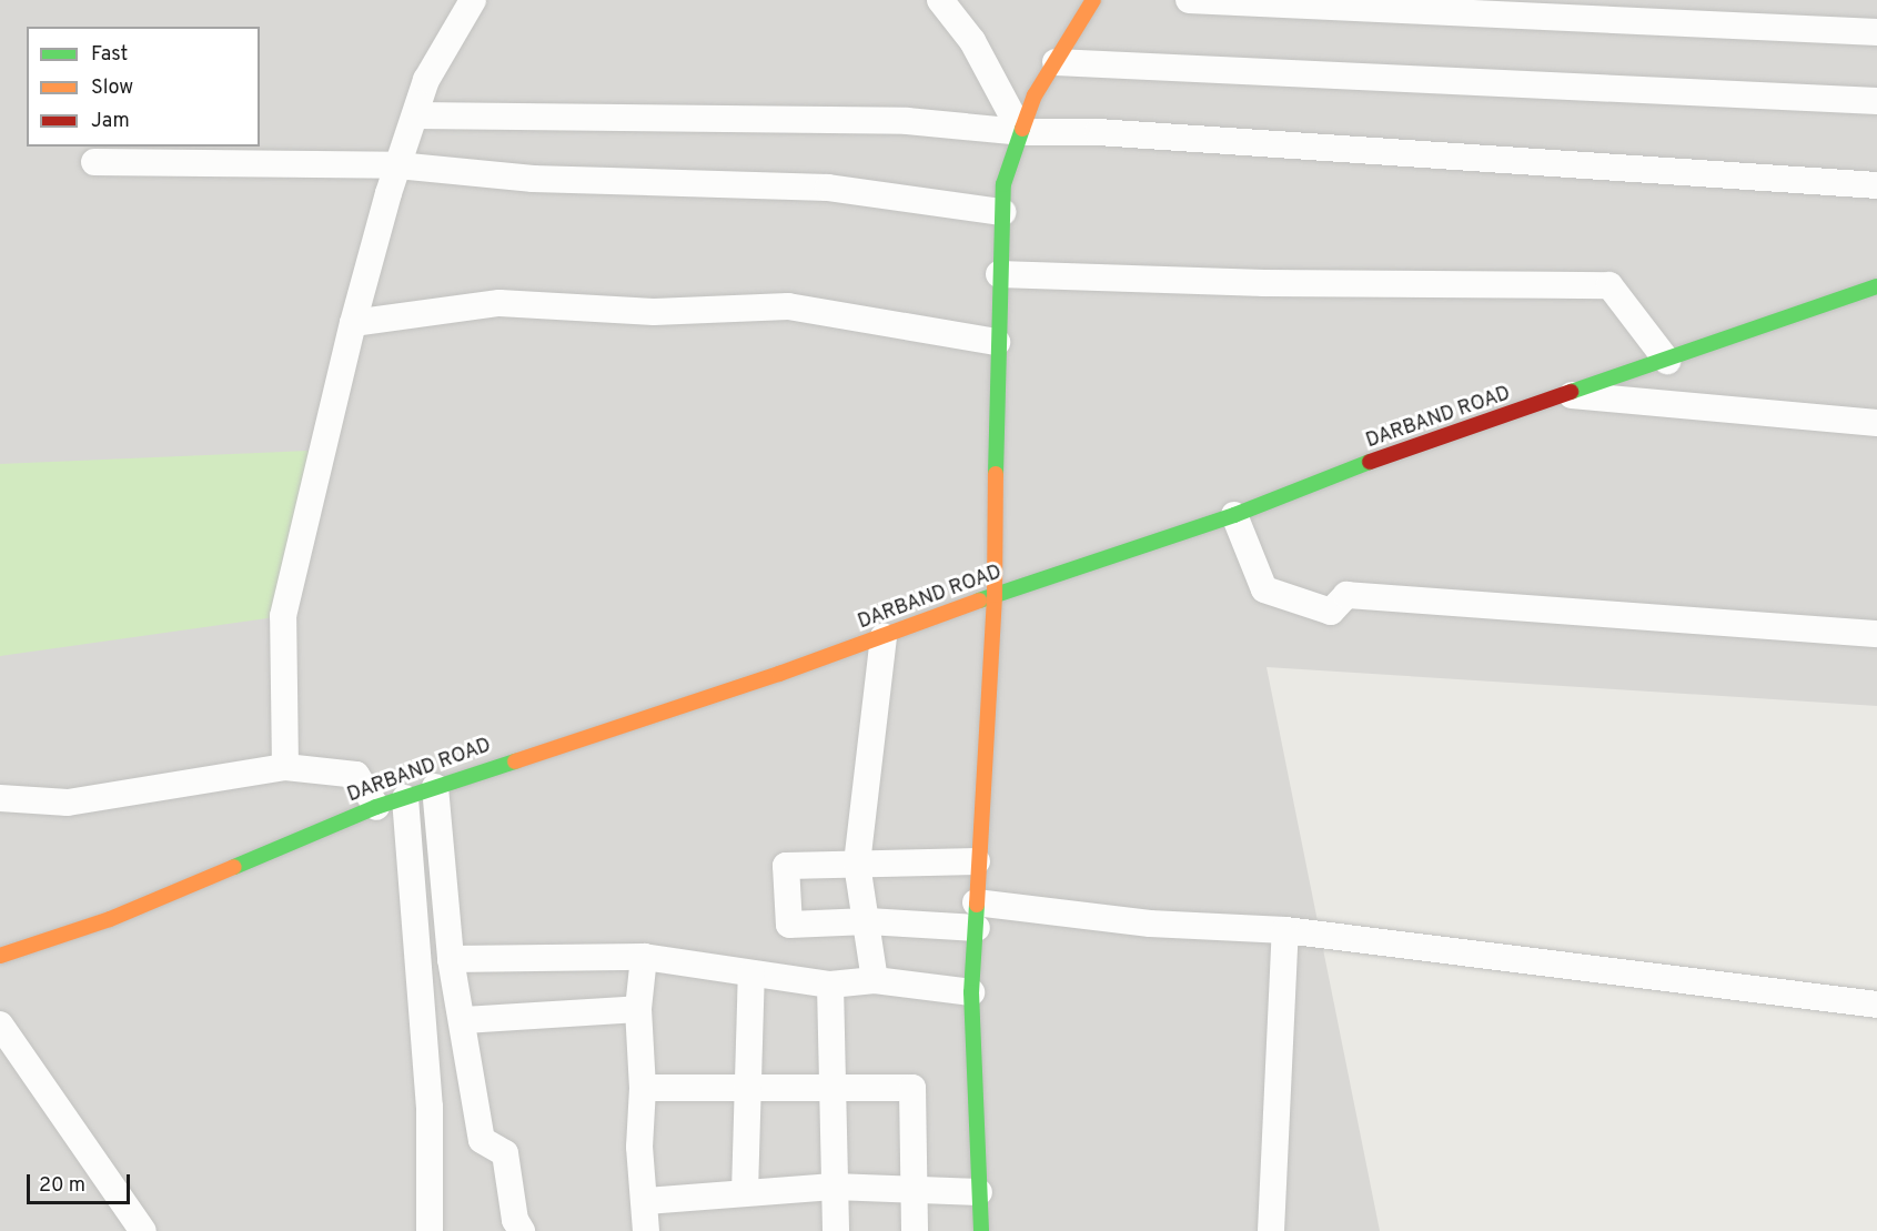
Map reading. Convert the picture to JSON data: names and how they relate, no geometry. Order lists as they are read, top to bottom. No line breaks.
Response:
{"streets":{"main road":["DARBAND ROAD"]},"legend":["Fast","Slow","Jam"],"scale_bar":"20 m"}
